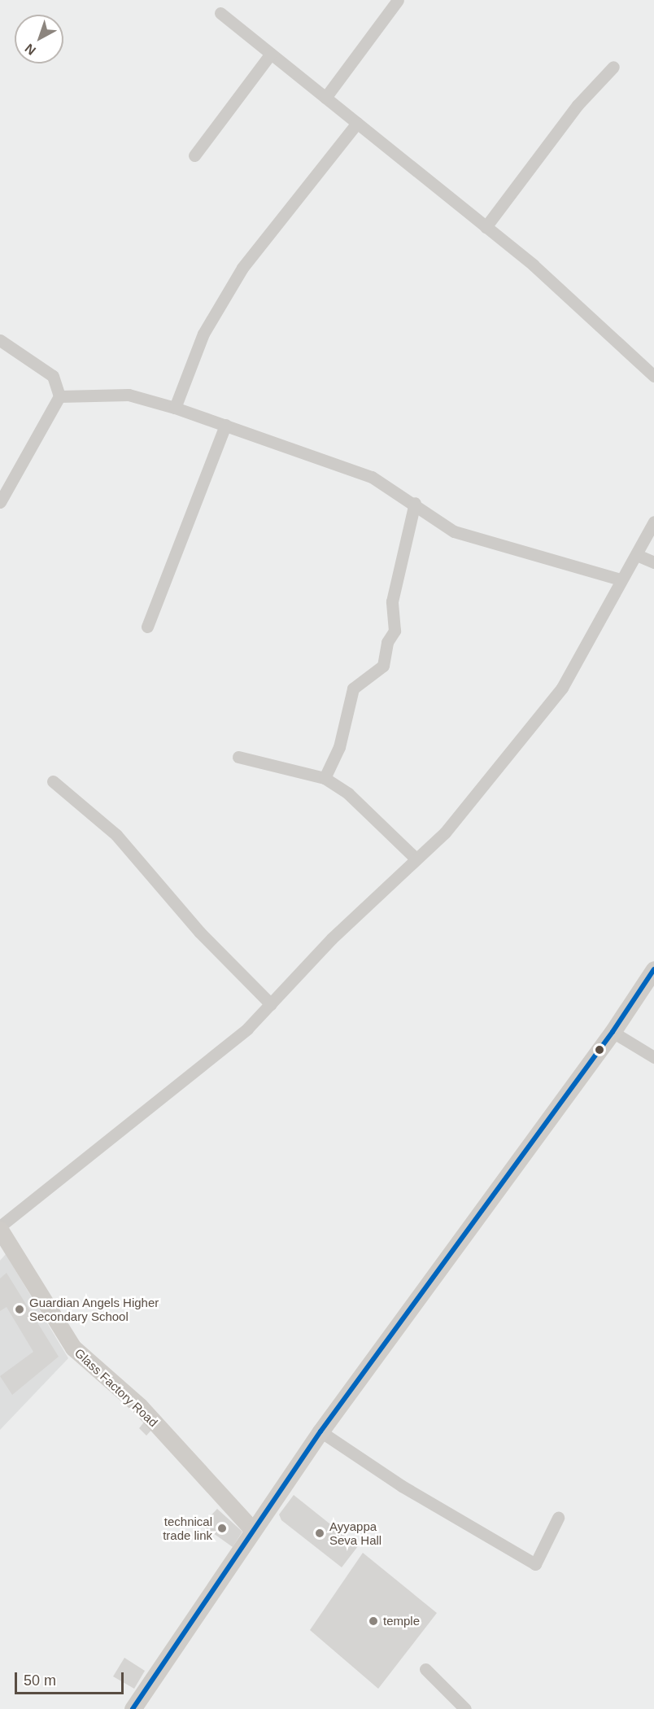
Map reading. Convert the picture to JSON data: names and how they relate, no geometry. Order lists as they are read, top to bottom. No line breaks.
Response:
{"streets":{"main road":["Glass Factory Road"]},"places":["Guardian Angels Higher Secondary School","technical trade link","Ayyappa Seva Hall","temple"],"scale_bar":"50 m","north":"bottom left"}
